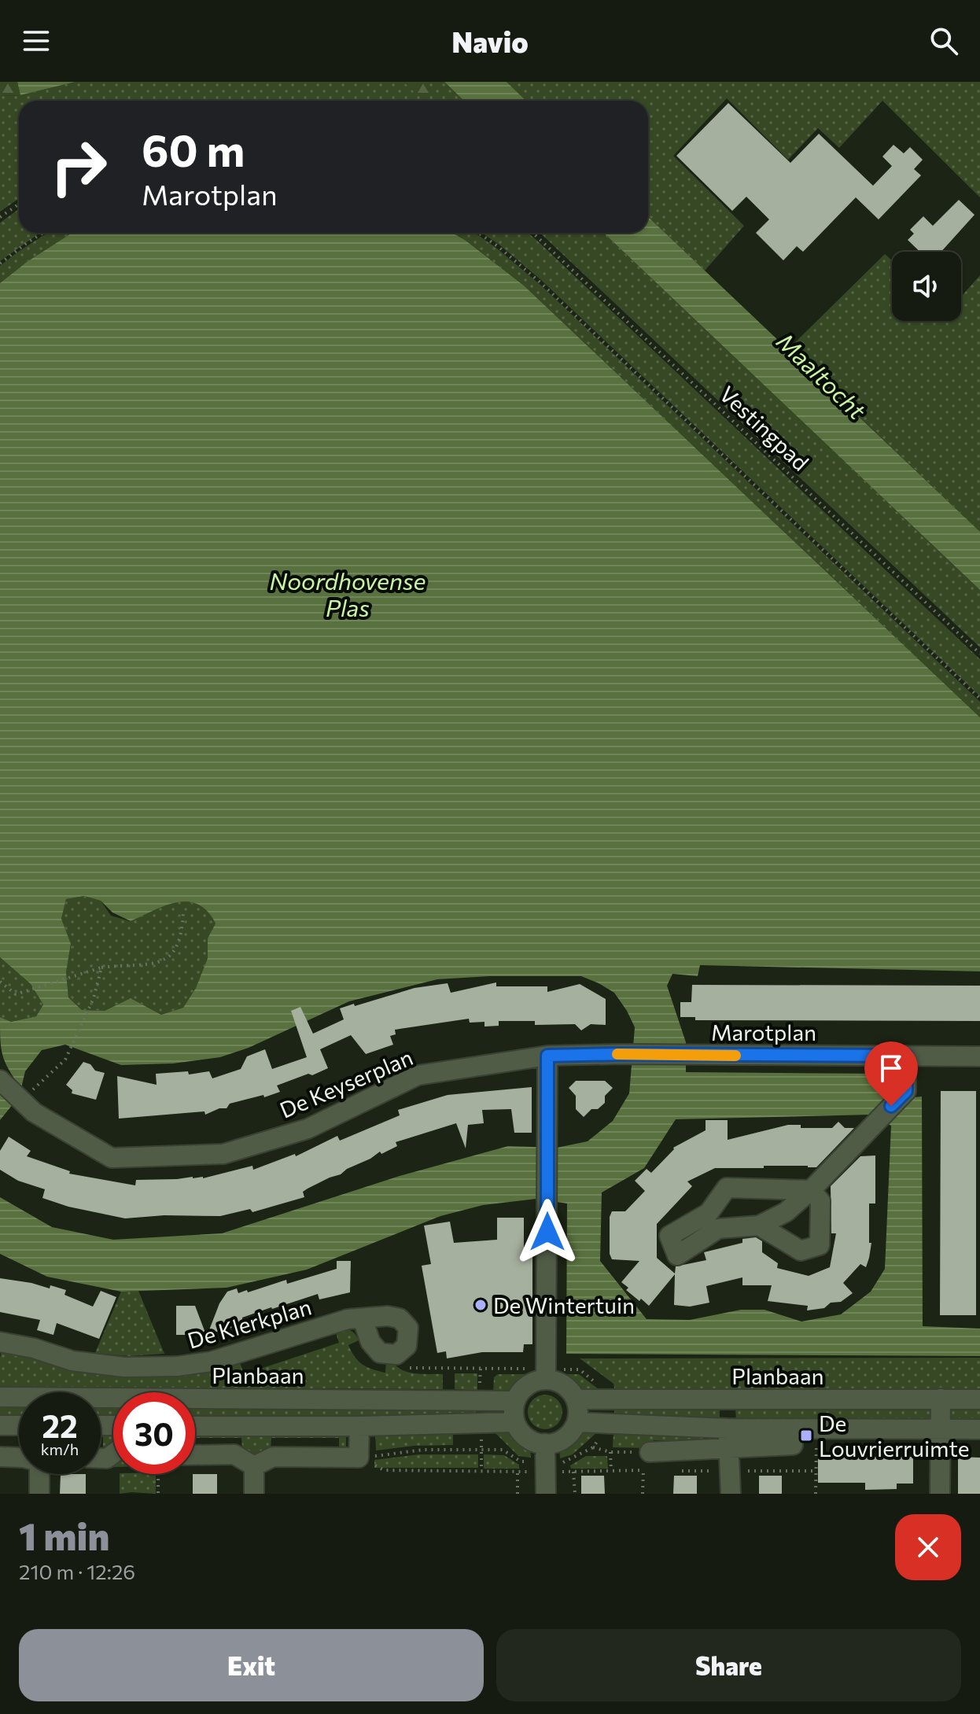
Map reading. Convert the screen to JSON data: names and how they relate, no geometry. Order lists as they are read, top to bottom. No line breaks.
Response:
{"streets":{"street":["Marotplan","De Keyserplan","De Klerkplan","Planbaan"],"path":["Vestingpad"]},"crossings":[["Marotplan","De Keyserplan"]],"water":["Maaltocht","Noordhovense Plas"],"places":{"other":["De Wintertuin"],"transit":["De Louvrierruimte"]},"page":{"header":"Navio","turn":["60 m","Marotplan"],"speed":"22 km/h","limit":"30","heading":["1 min","210 m · 12:26"],"buttons":["Exit","Share"]}}
